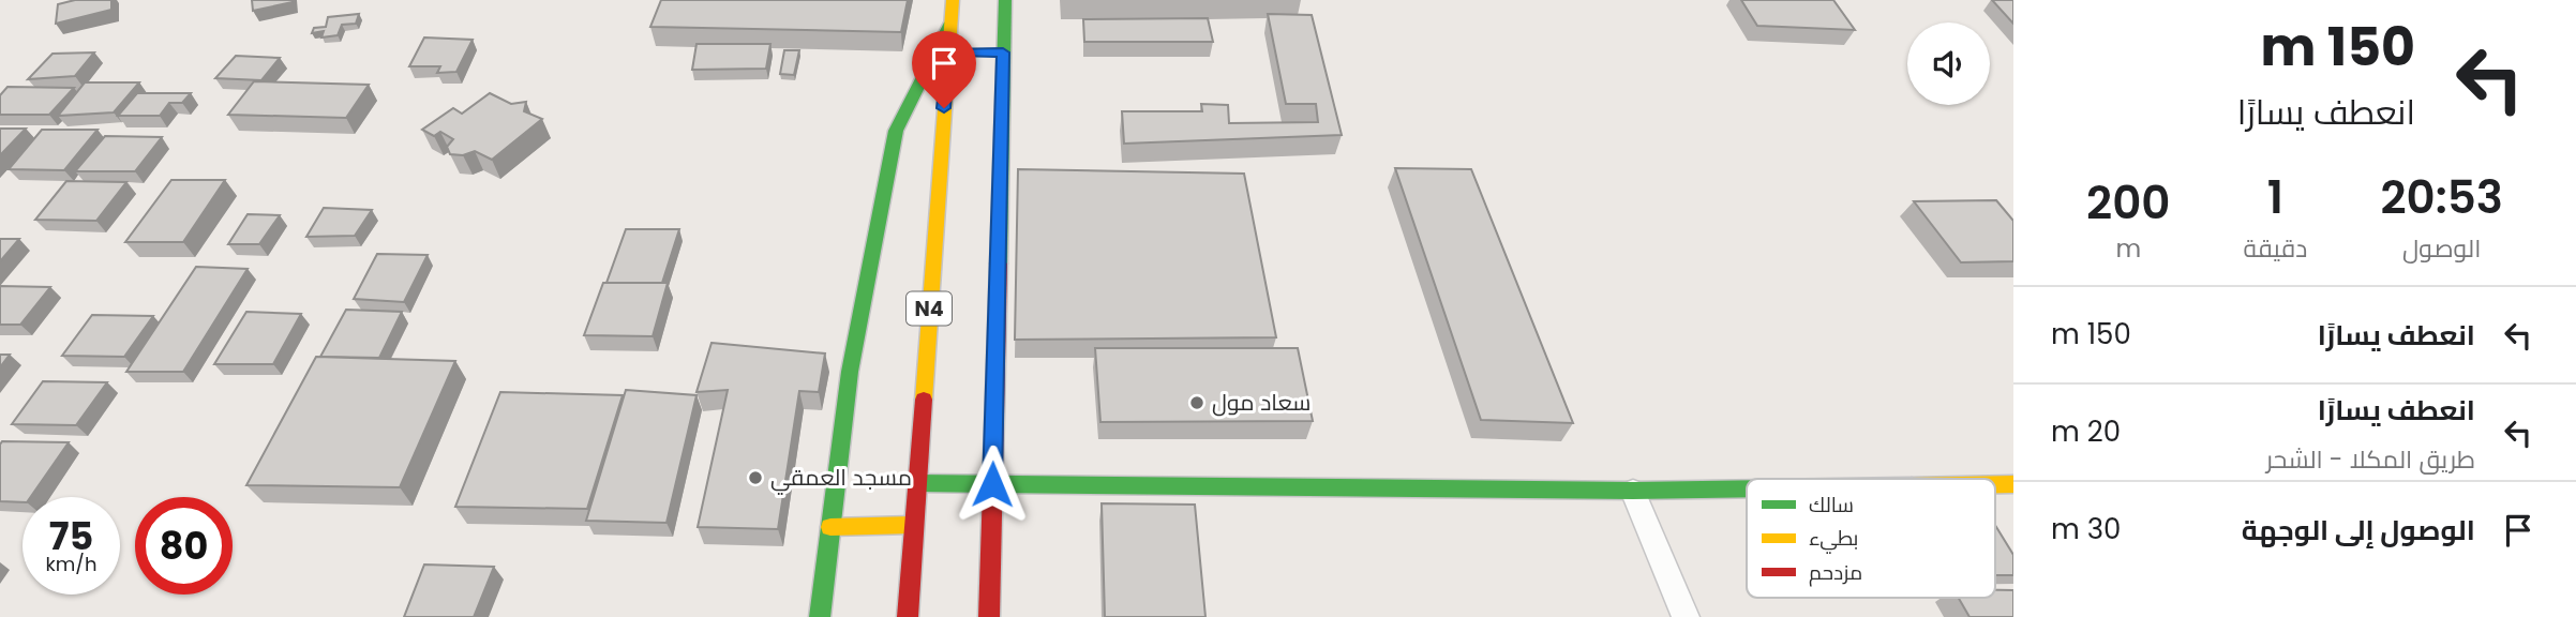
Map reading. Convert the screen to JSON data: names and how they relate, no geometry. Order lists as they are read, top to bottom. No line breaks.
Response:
{"streets":{"main road":["N4"]},"places":["سعاد مول","مسجد العمقي"],"legend":["سالك","بطيء","مزدحم"],"page":{"turn":["150 m","انعطف يسارًا"],"eta":["20:53","الوصول","1","دقيقة","200","m"],"list":[{"name":"انعطف يسارًا","value":"150 m"},{"name":"انعطف يسارًا","note":"طريق المكلا - الشحر","value":"20 m"},{"name":"الوصول إلى الوجهة","value":"30 m"}],"speed":"75 km/h","limit":"80"}}
